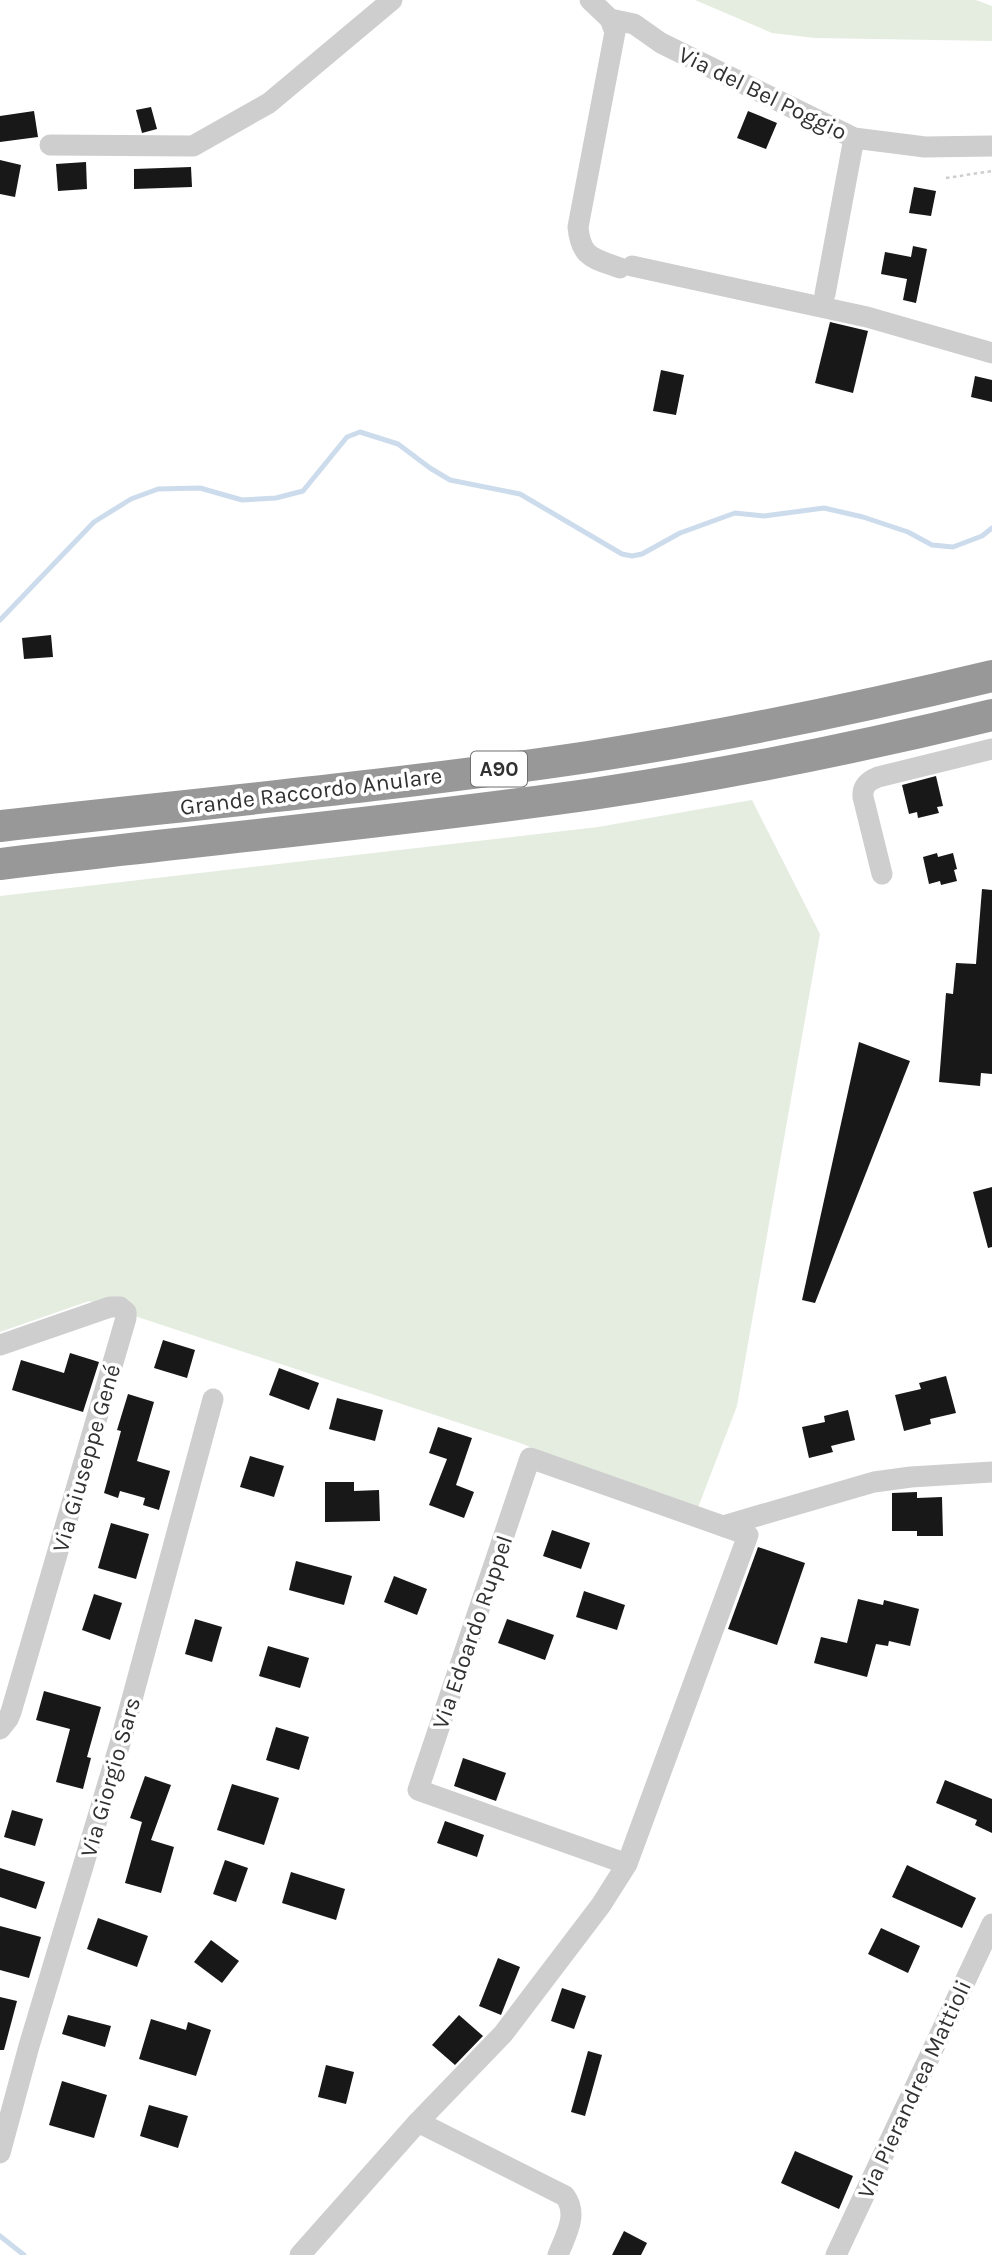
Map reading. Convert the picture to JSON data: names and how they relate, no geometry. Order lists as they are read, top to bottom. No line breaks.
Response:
{"streets":{"highway":["A90","Grande Raccordo Anulare"],"street":["Via del Bel Poggio","Via Giuseppe Gené","Via Edoardo Ruppel","Via Giorgio Sars","Via Pierandrea Mattioli"]}}
